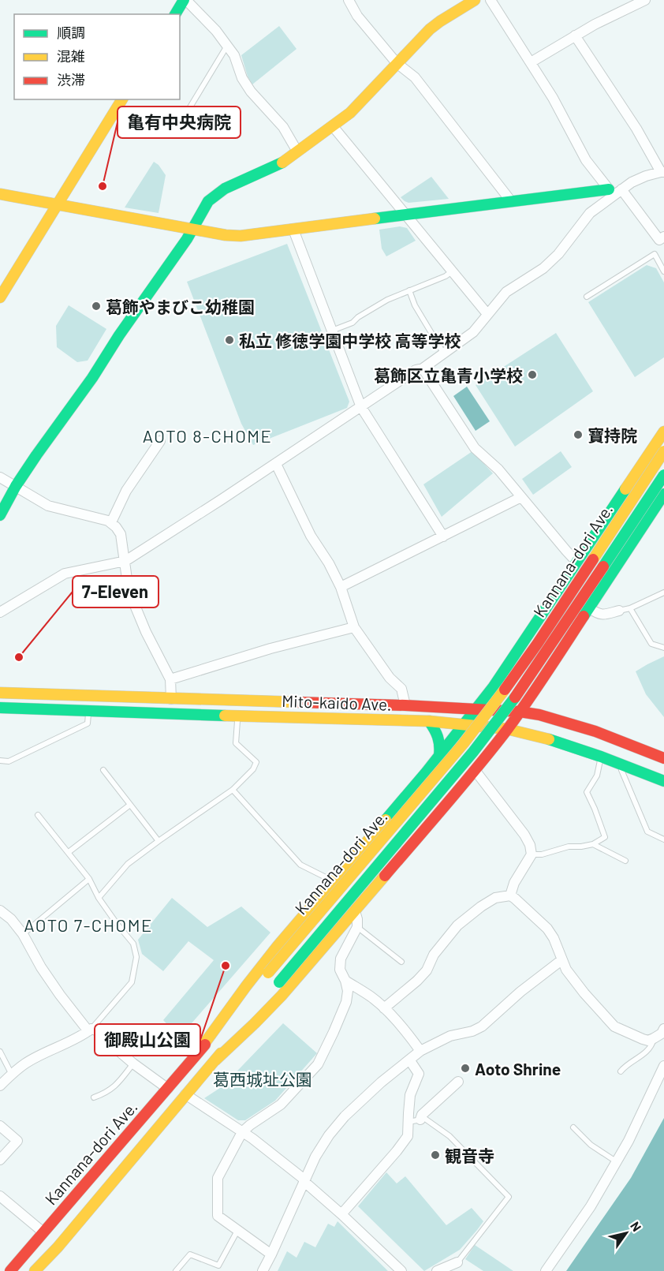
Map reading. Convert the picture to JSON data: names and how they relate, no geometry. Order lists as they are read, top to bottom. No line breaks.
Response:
{"streets":{"main road":["Kannana-dori Ave.","Mito-kaido Ave."]},"districts":["AOTO 8-CHOME","AOTO 7-CHOME"],"parks":["葛西城址公園"],"places":["亀有中央病院","葛飾やまびこ幼稚園","私立 修徳学園中学校 高等学校","葛飾区立亀青小学校","寶持院","7-Eleven","御殿山公園","Aoto Shrine","観音寺"],"legend":["順調","混雑","渋滞"],"north":"top right"}
